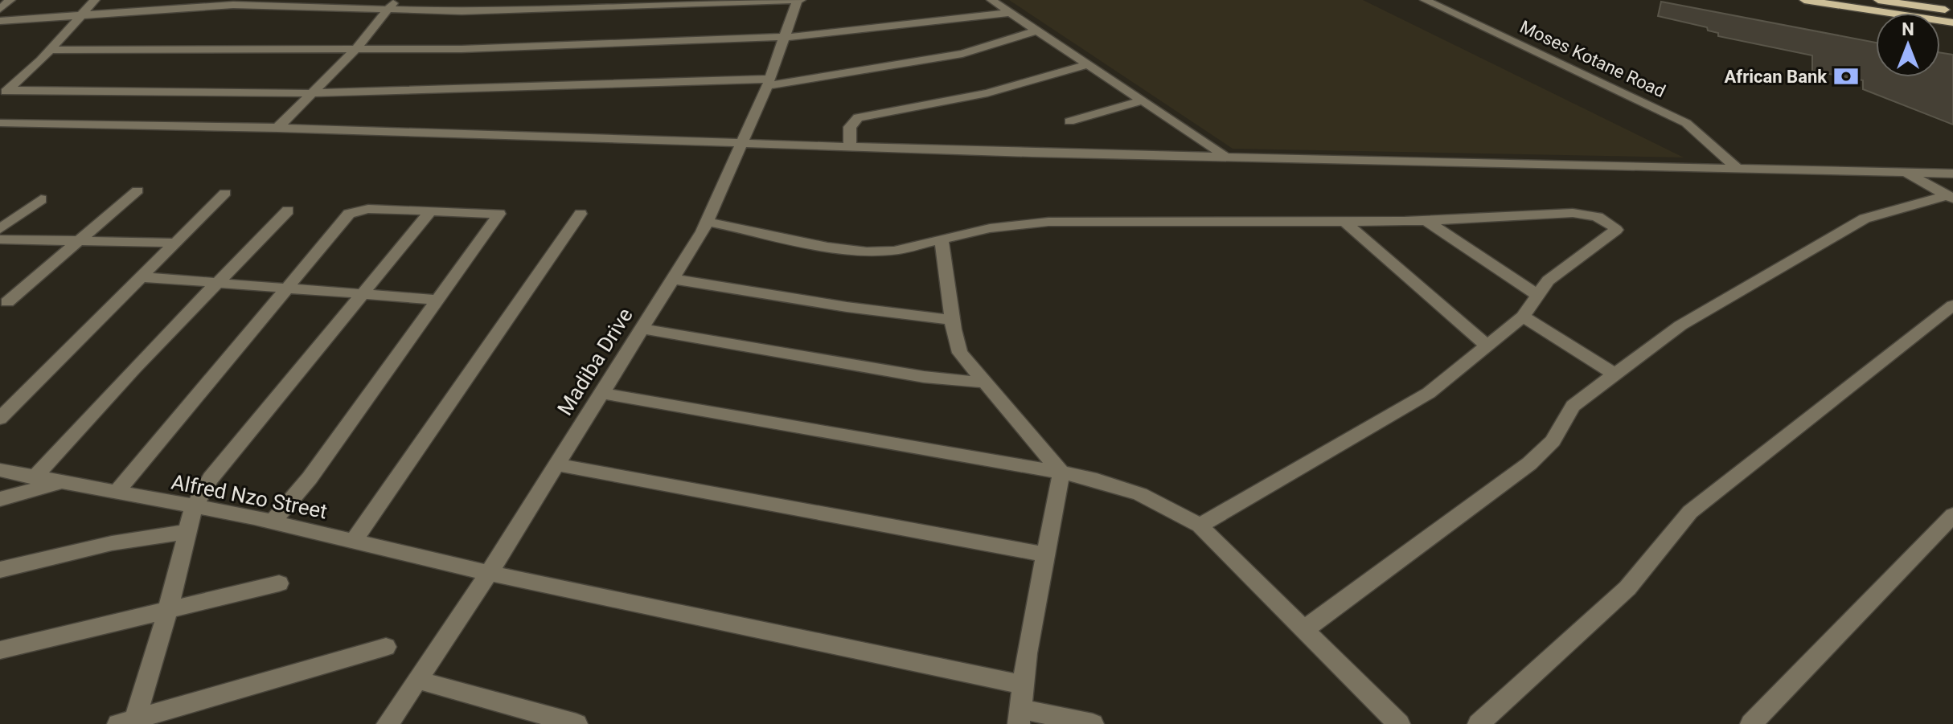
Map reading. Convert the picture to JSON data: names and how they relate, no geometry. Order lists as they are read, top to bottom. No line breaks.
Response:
{"streets":{"street":["Moses Kotane Road","Madiba Drive","Alfred Nzo Street"]},"crossings":[["Madiba Drive","Alfred Nzo Street"]],"places":{"bank":["African Bank"]},"north":"top"}
